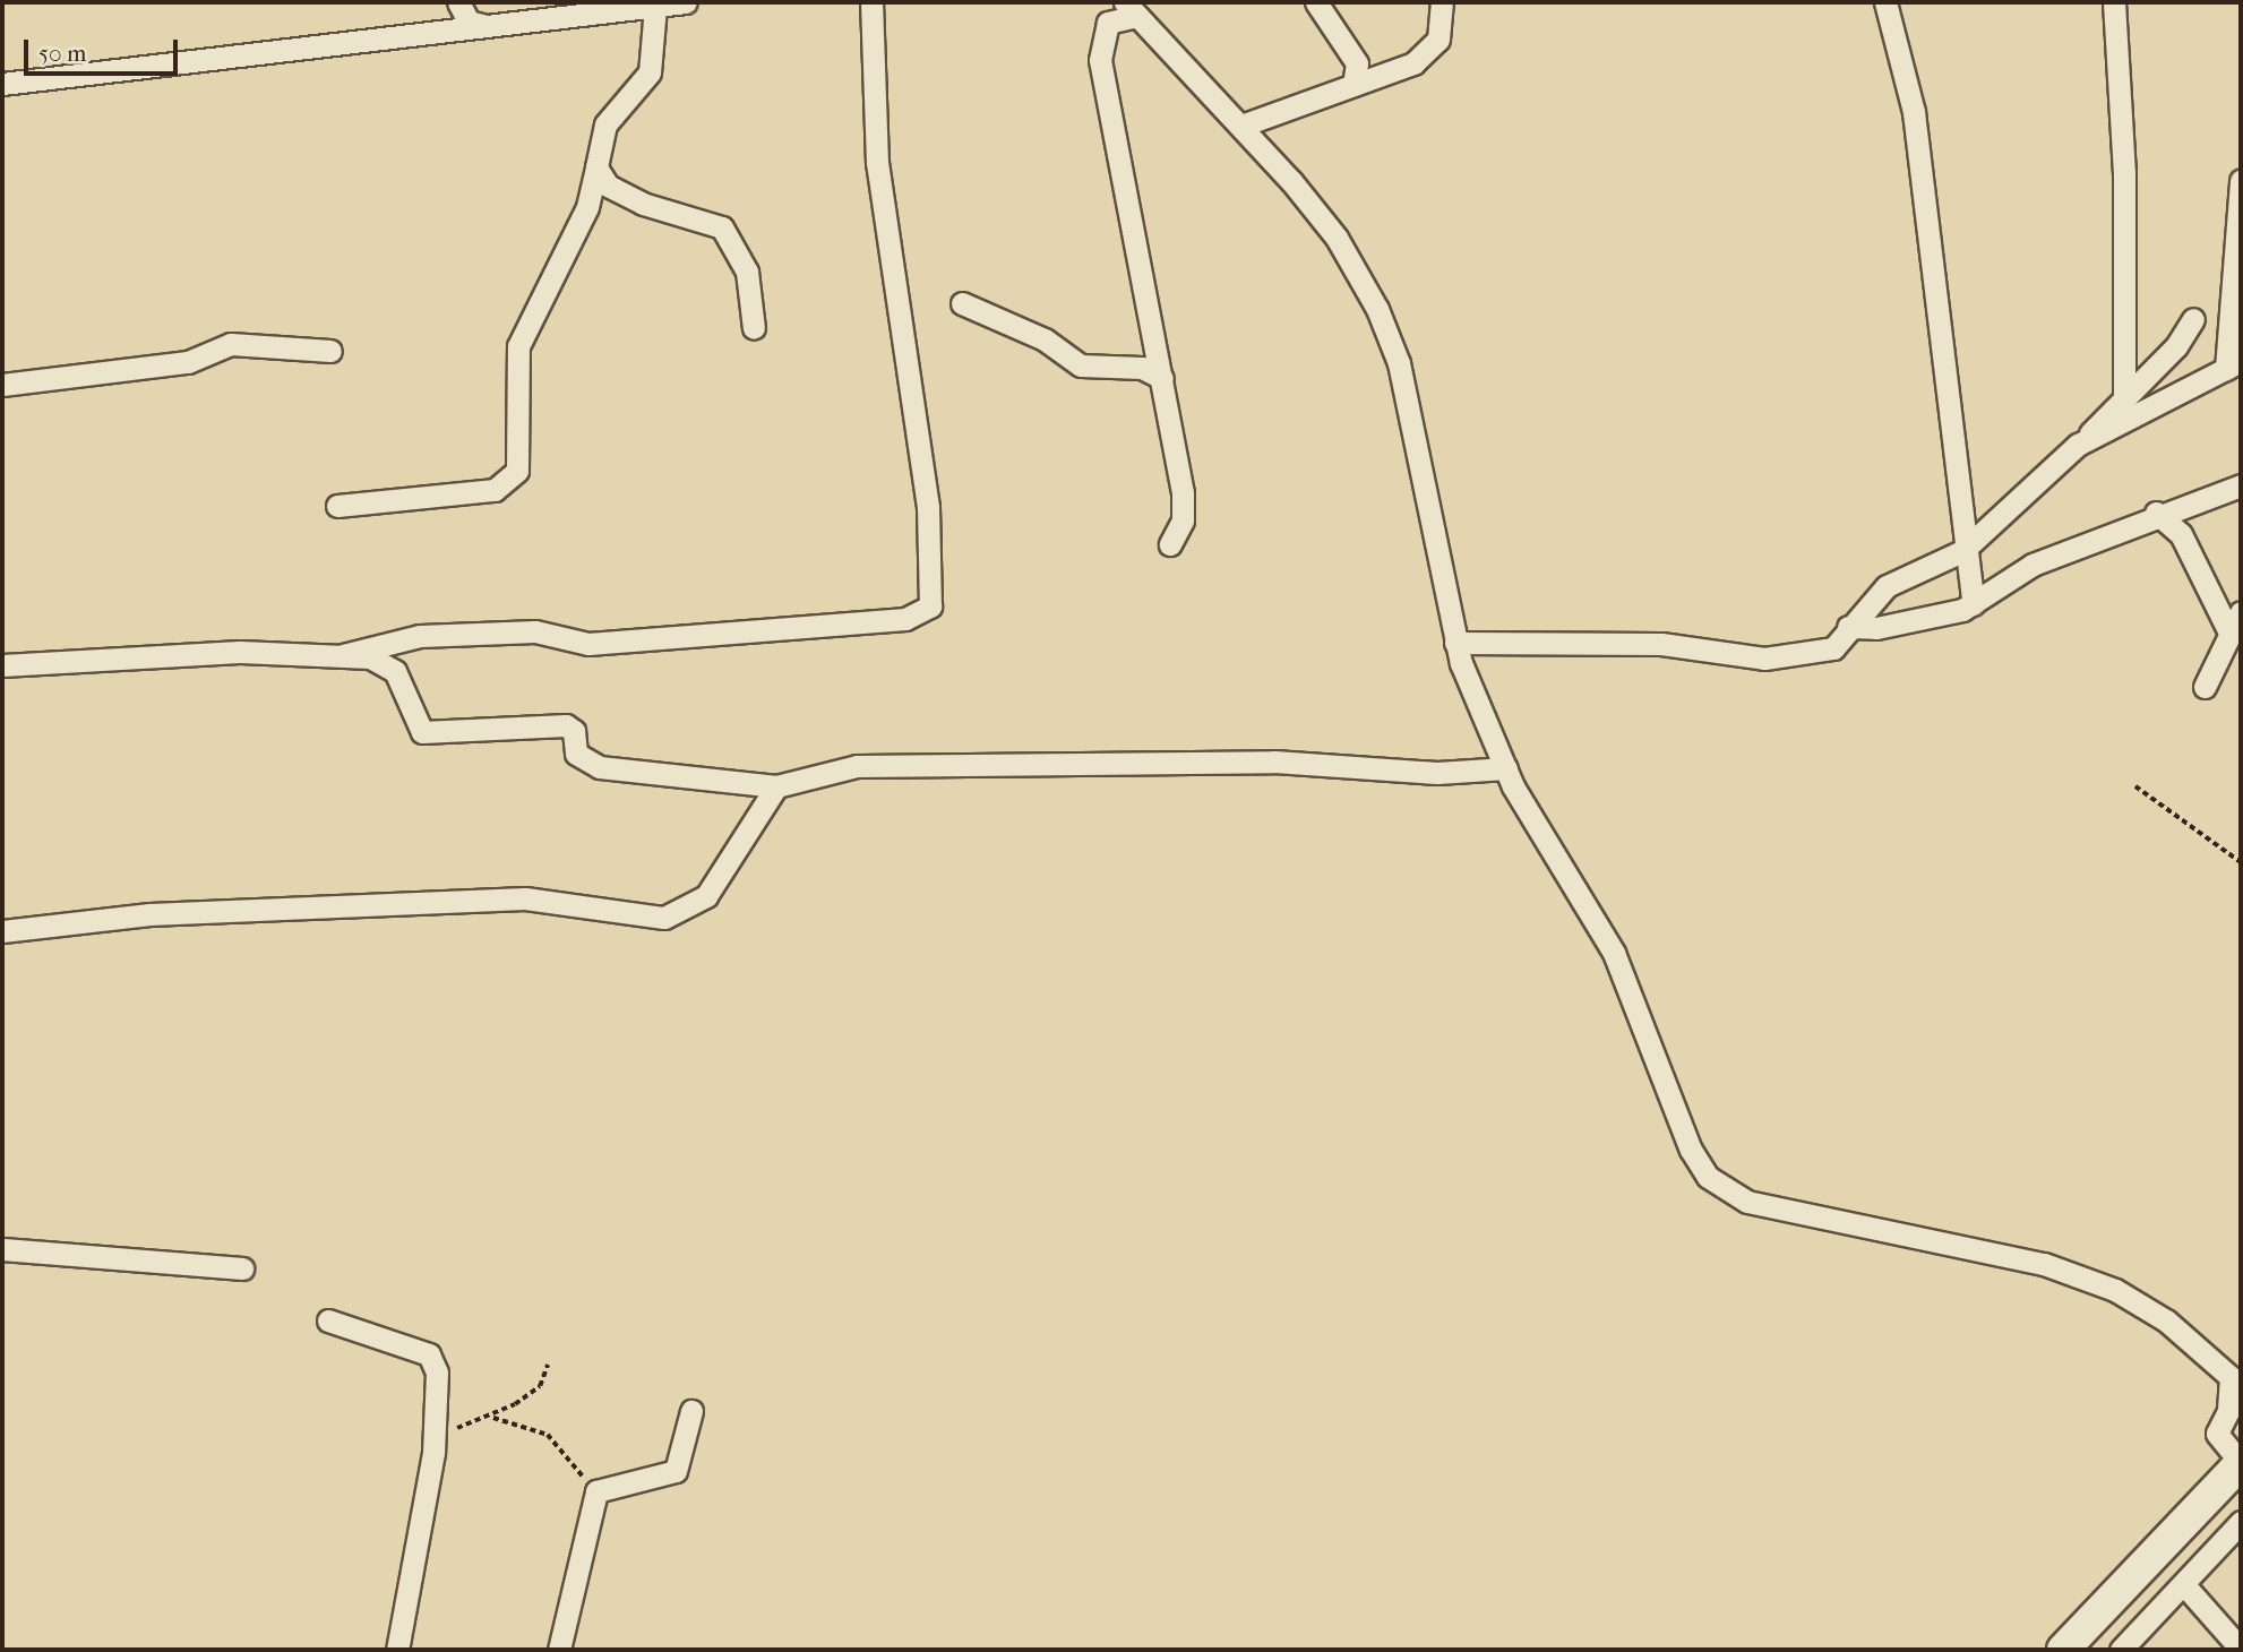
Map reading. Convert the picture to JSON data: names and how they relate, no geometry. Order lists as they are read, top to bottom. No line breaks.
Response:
{"scale_bar":"50 m"}
